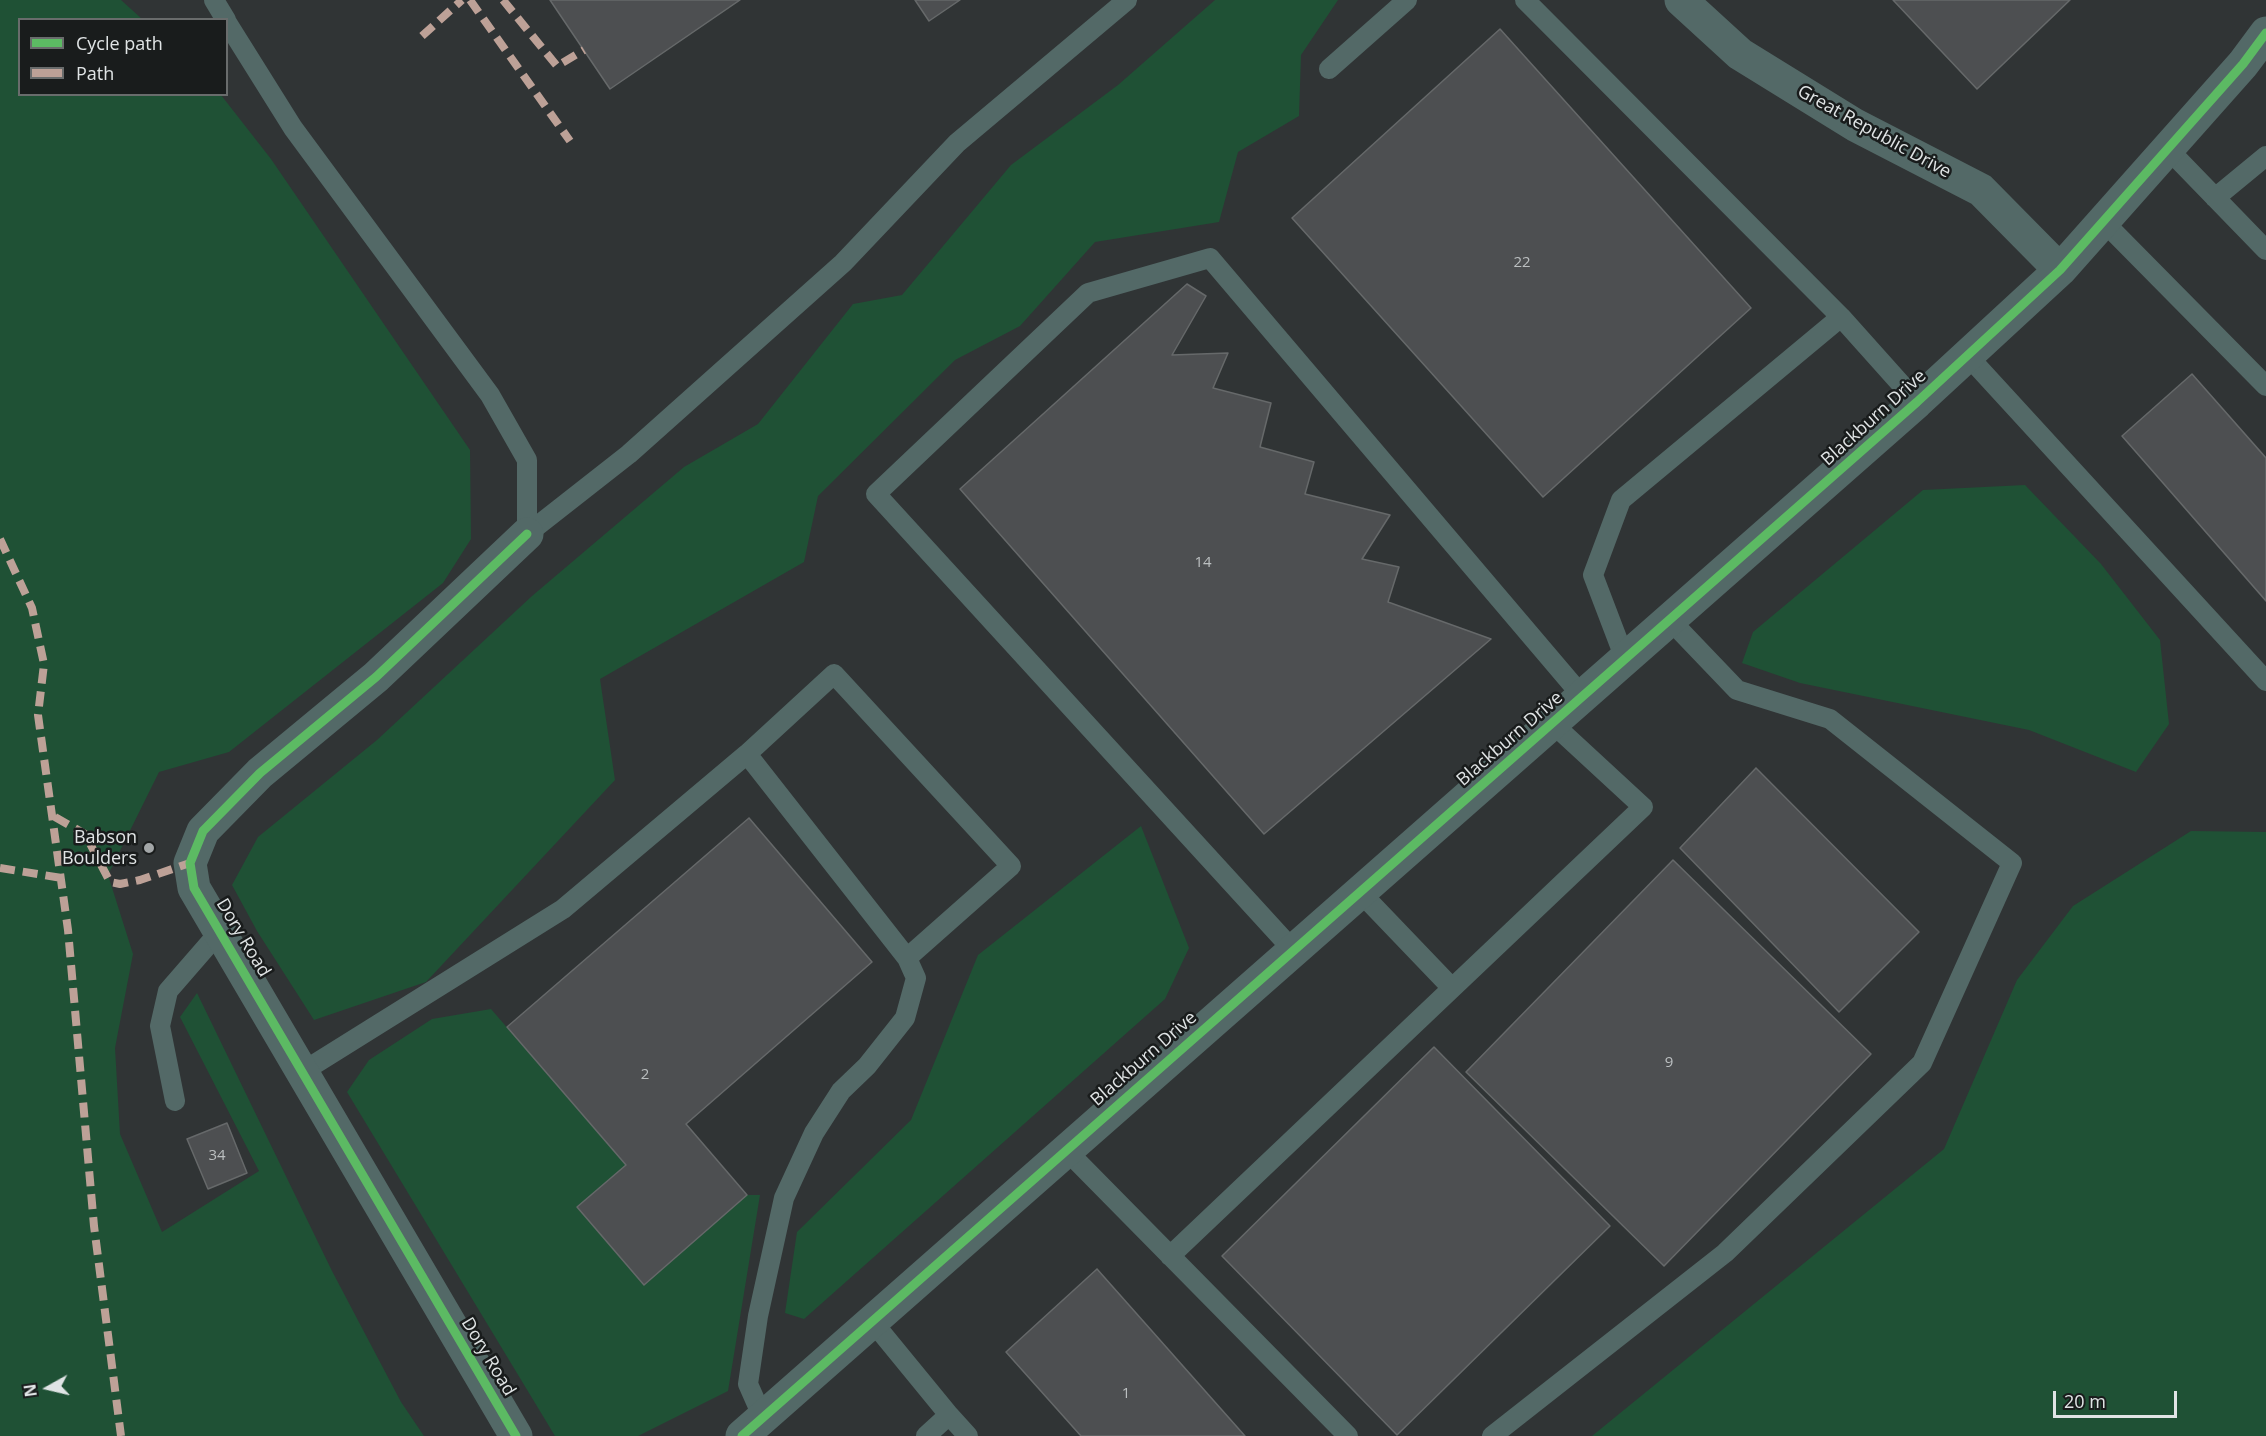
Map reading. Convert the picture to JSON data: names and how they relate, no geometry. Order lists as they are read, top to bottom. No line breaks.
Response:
{"streets":{"street":["Great Republic Drive","Blackburn Drive","Dory Road"]},"crossings":[["Great Republic Drive","Blackburn Drive"]],"places":["Babson Boulders"],"house_numbers":["22","14","9","2","34","1"],"legend":["Cycle path","Path"],"scale_bar":"20 m","north":"left"}
